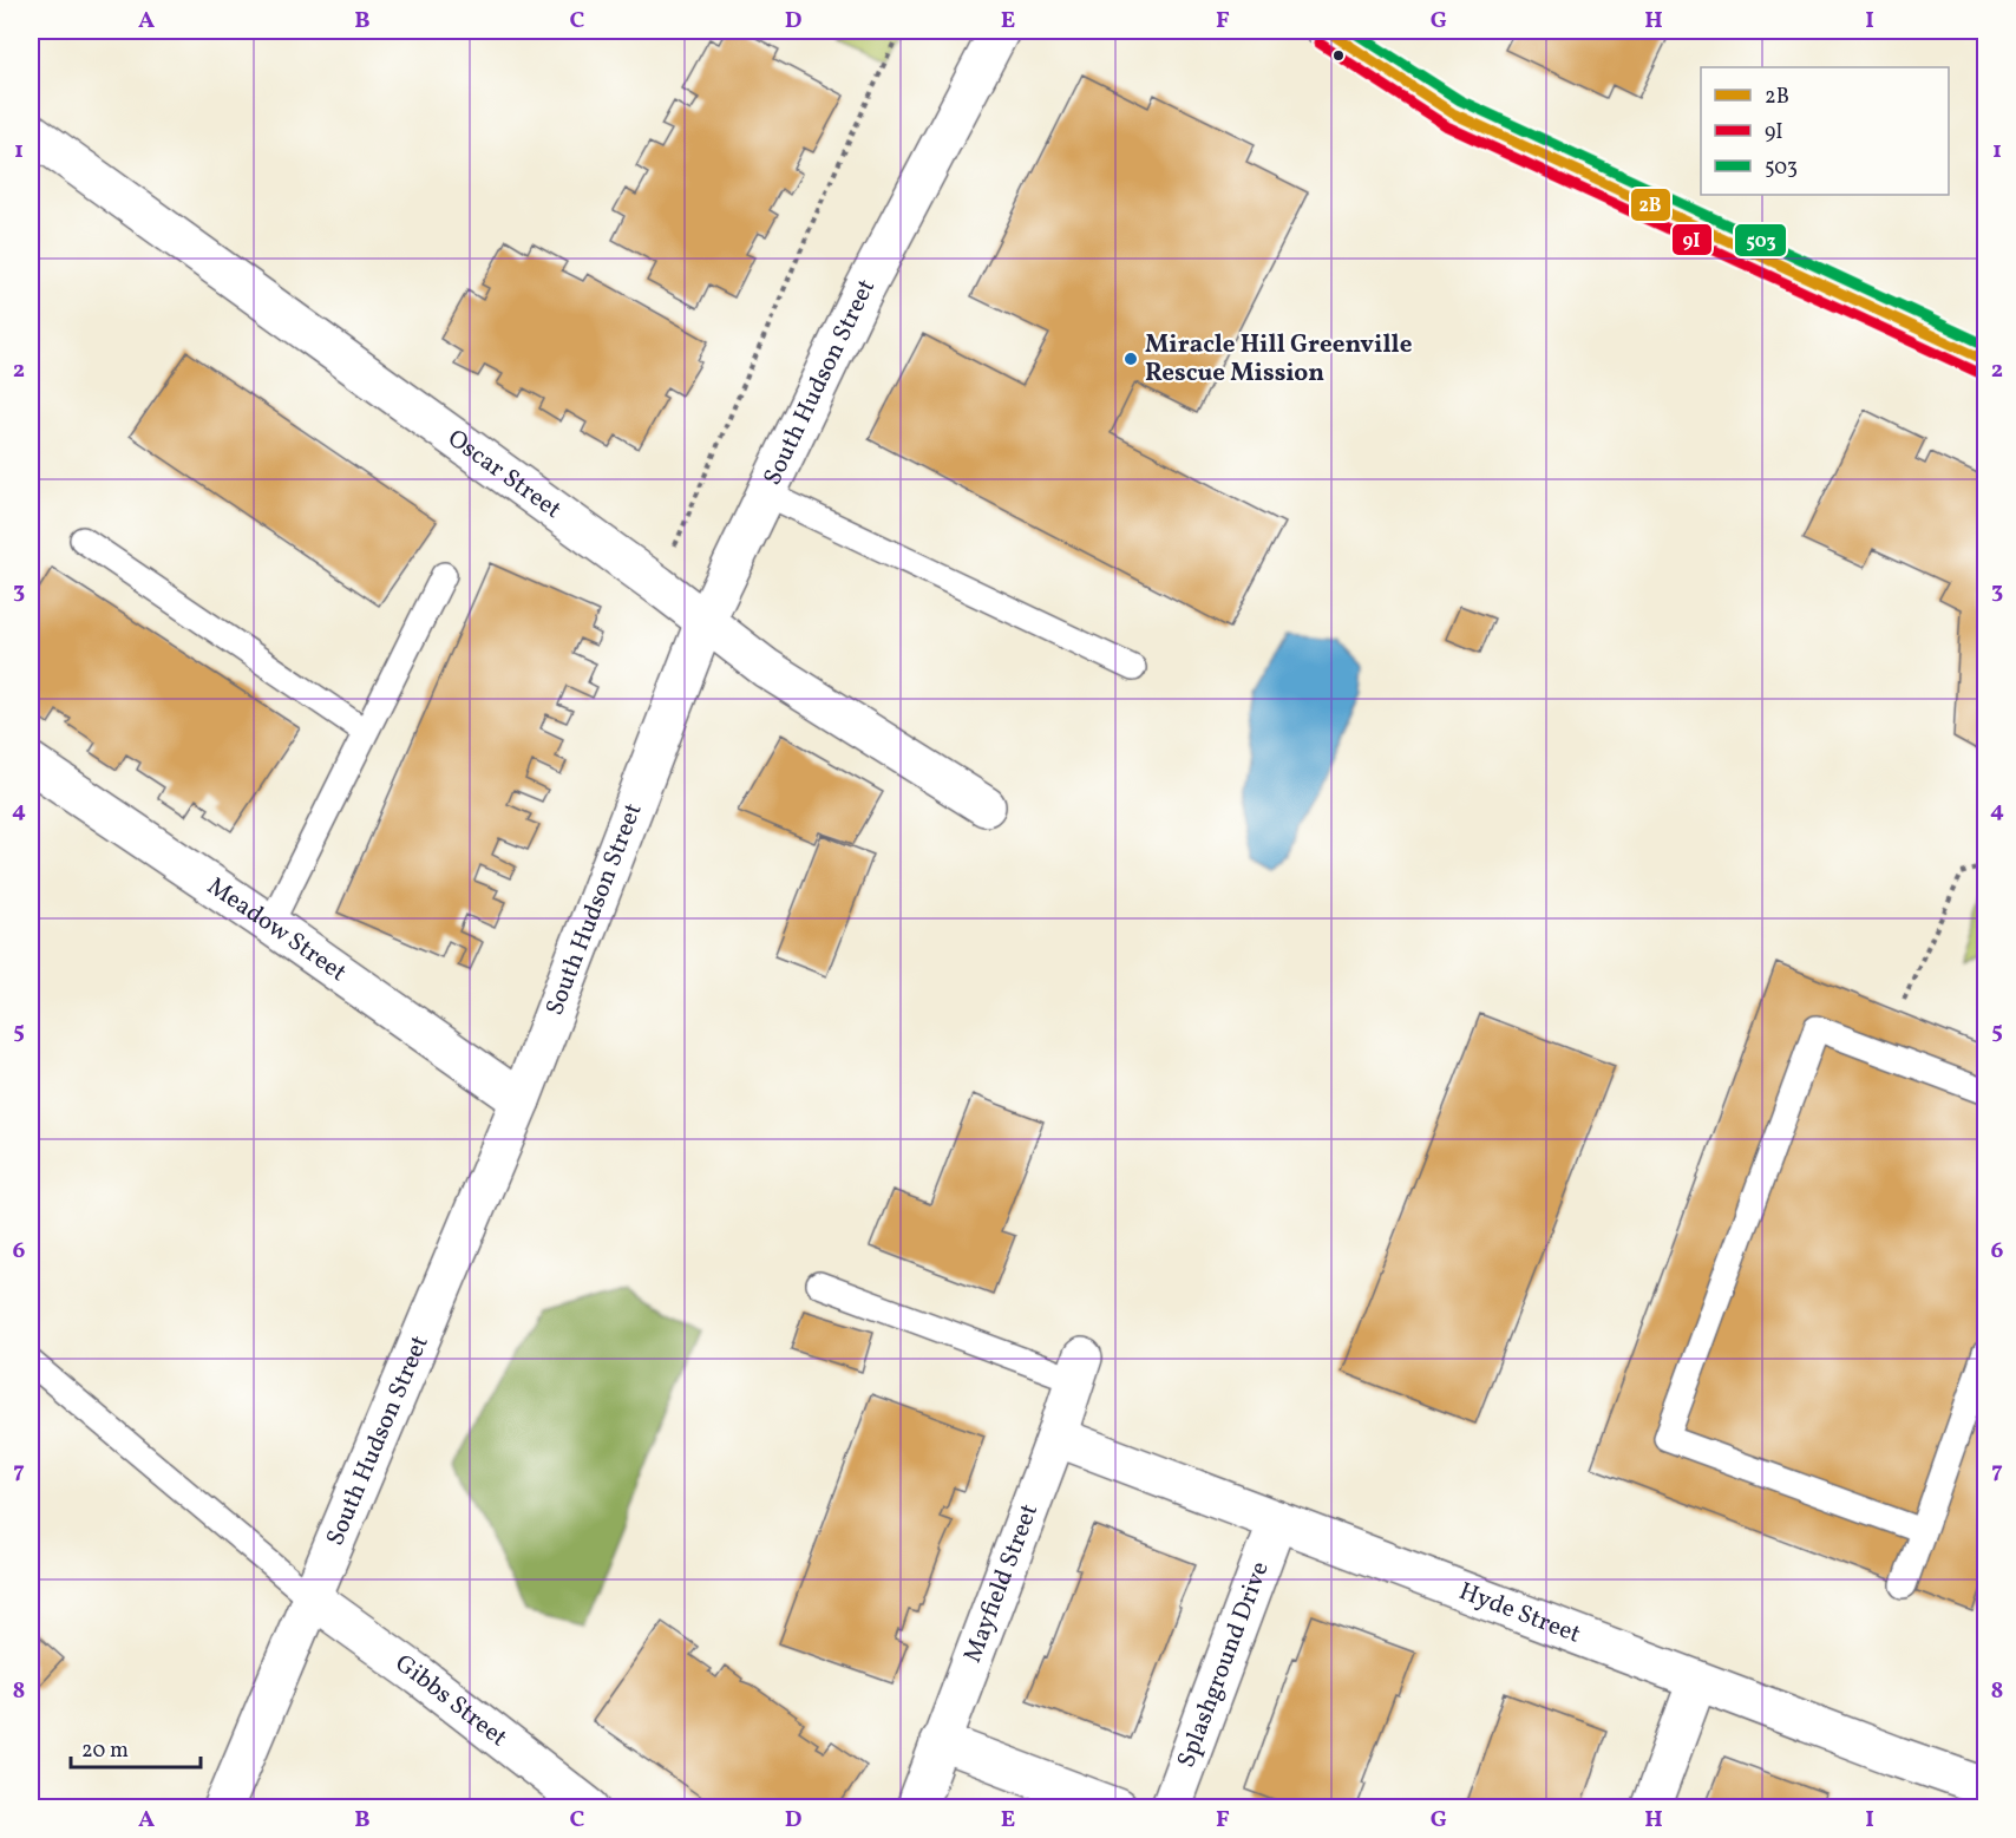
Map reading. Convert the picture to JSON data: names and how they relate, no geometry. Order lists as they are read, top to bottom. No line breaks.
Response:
{"streets":{"street":["South Hudson Street","Oscar Street","Meadow Street","Mayfield Street","Hyde Street","Splashground Drive","Gibbs Street"]},"crossings":[["South Hudson Street","Oscar Street"],["South Hudson Street","Meadow Street"],["South Hudson Street","Gibbs Street"],["Mayfield Street","Hyde Street"],["Hyde Street","Splashground Drive"]],"places":["Miracle Hill Greenville Rescue Mission"],"lines":["transit line 2B","transit line 503","transit line 9I"],"legend":["2B","9I","503"],"scale_bar":"20 m","grid":{"columns":["A","B","C","D","E","F","G","H","I"],"rows":["1","2","3","4","5","6","7","8"]}}
